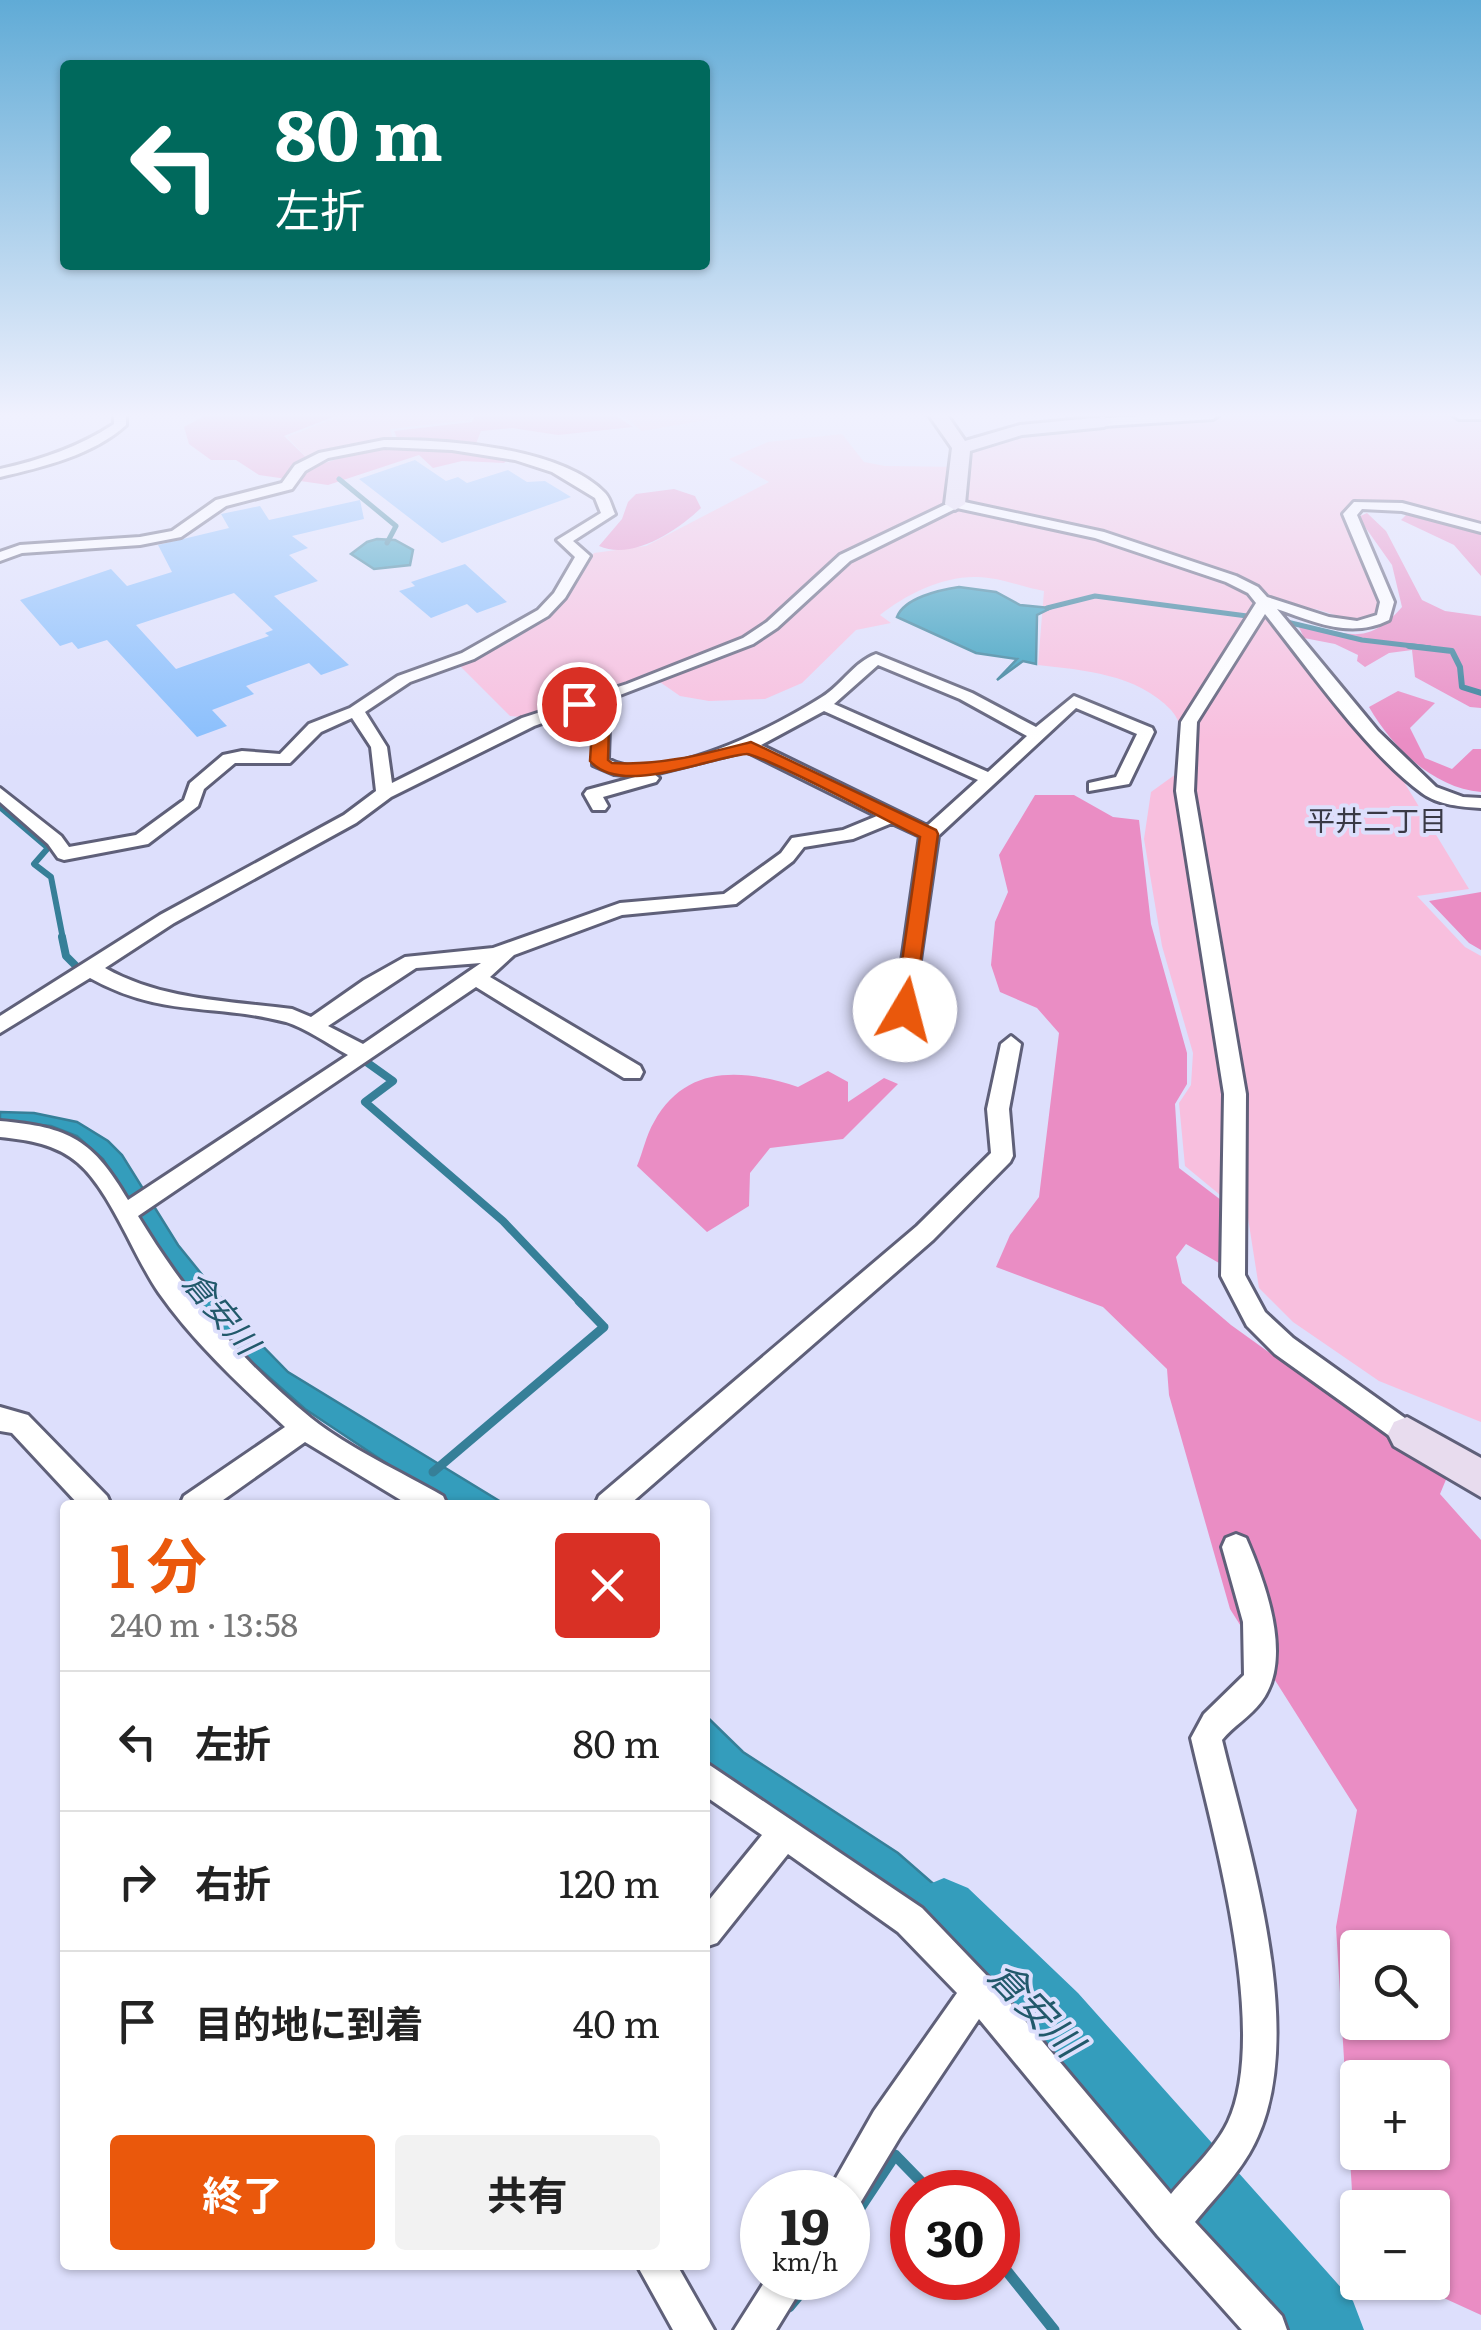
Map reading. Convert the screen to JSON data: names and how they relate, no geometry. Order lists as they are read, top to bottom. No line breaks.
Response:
{"districts":["平井二丁目"],"water":["倉安川"],"page":{"turn":["80 m","左折"],"heading":["1 分","240 m · 13:58"],"list":[{"name":"左折","value":"80 m"},{"name":"右折","value":"120 m"},{"name":"目的地に到着","value":"40 m"}],"map_buttons":["+","−"],"buttons":["終了","共有"],"speed":"19 km/h","limit":"30"}}
